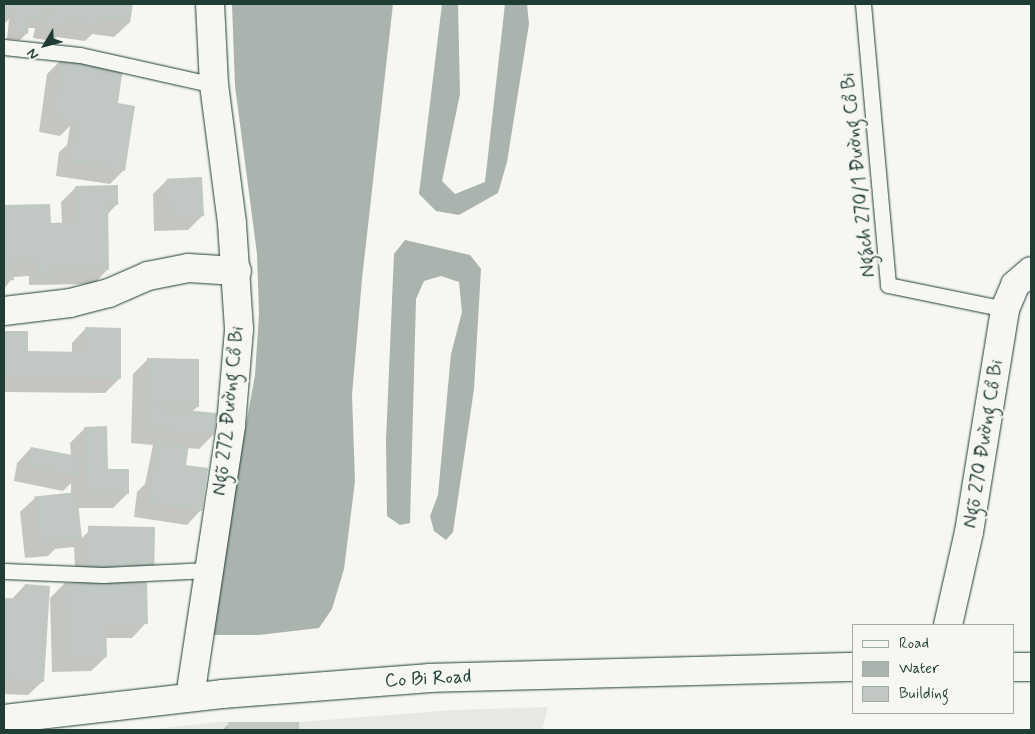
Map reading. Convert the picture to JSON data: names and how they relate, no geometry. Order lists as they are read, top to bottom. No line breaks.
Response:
{"streets":{"street":["Ngõ 272 Đường Cổ Bi","Ngõ 270 Đường Cổ Bi","Co Bi Road"],"lane":["Ngách 270/1 Đường Cổ Bi"]},"crossings":[["Ngách 270/1 Đường Cổ Bi","Ngõ 270 Đường Cổ Bi"],["Ngõ 272 Đường Cổ Bi","Co Bi Road"]],"legend":["Road","Water","Building"],"north":"bottom left"}
